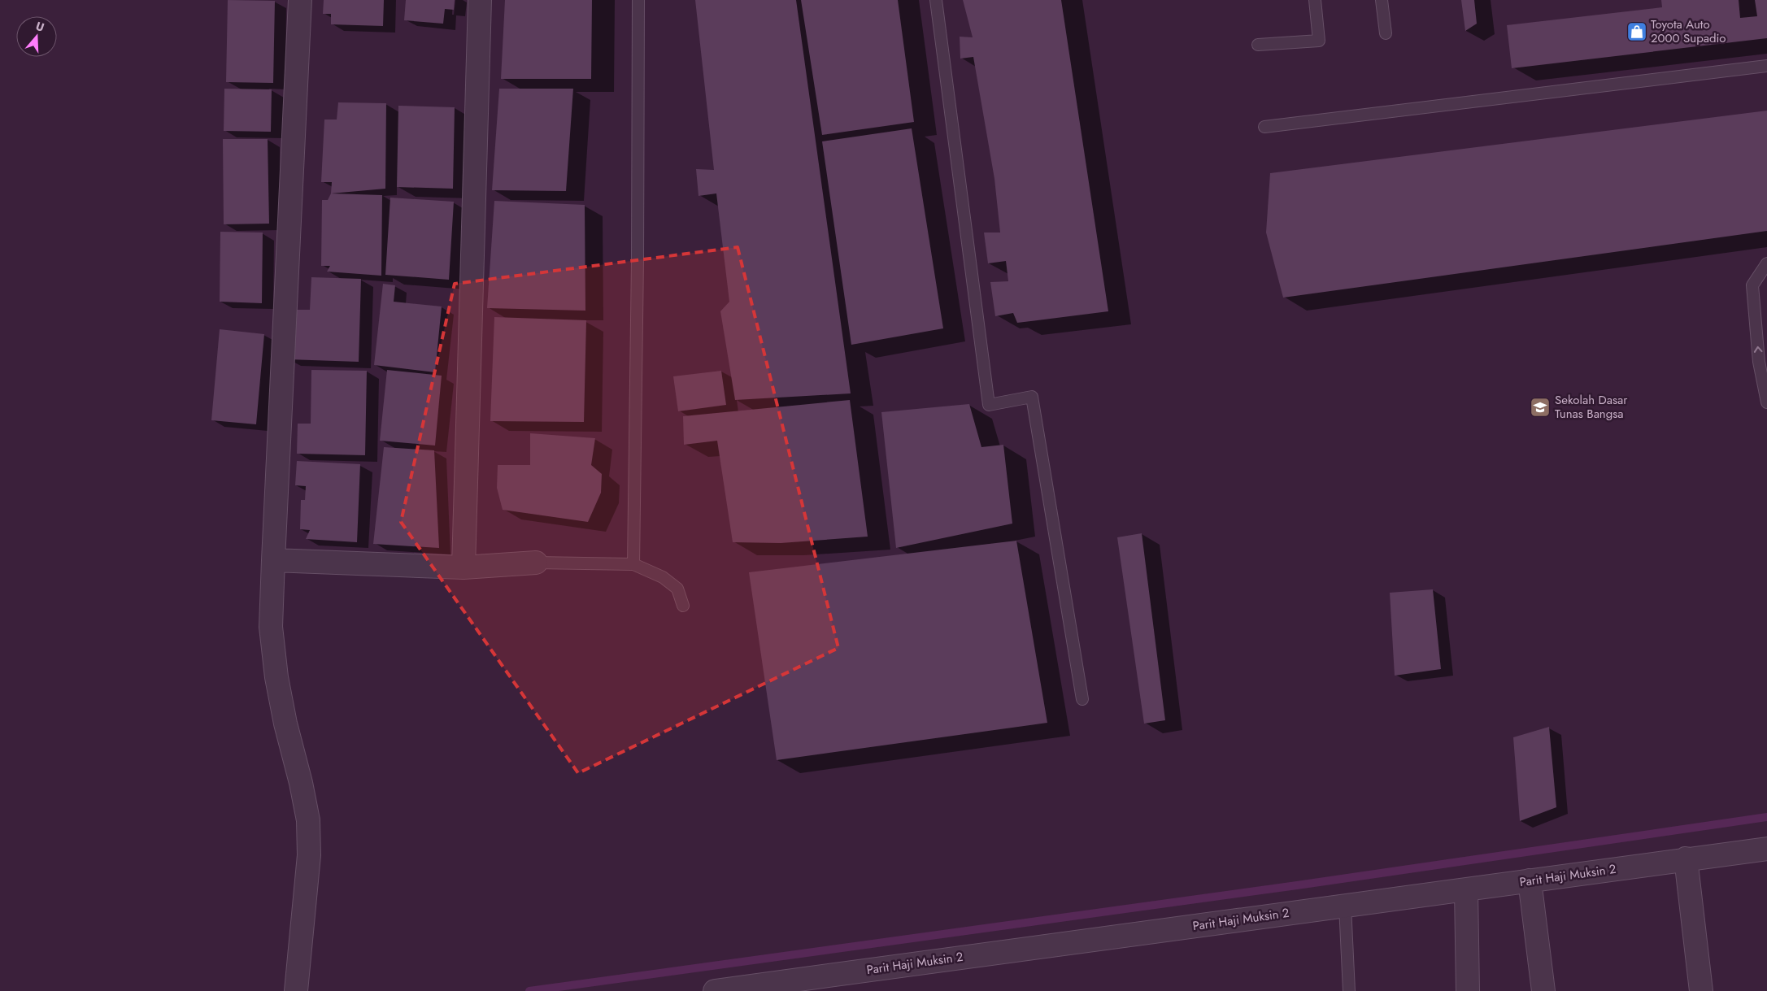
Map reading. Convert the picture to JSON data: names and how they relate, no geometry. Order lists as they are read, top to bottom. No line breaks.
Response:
{"streets":{"street":["Parit Haji Muksin 2"]},"places":{"shop":["Toyota Auto 2000 Supadio"],"school or university":["Sekolah Dasar Tunas Bangsa"]},"north":"top"}
